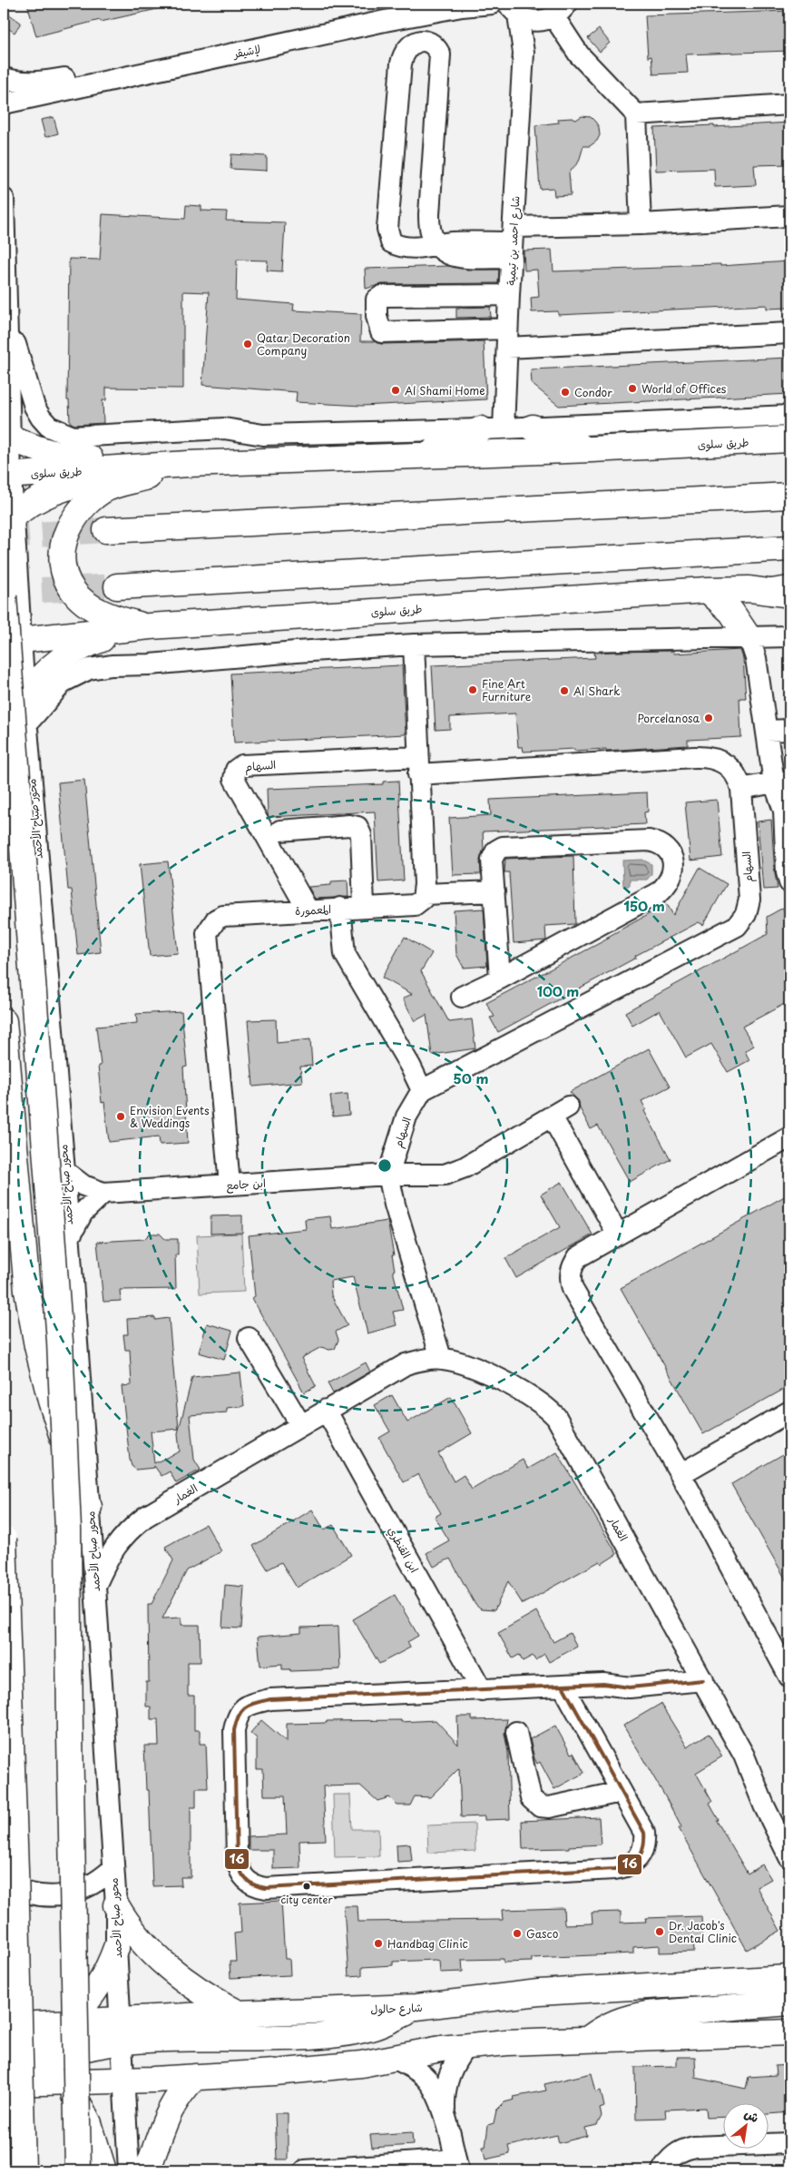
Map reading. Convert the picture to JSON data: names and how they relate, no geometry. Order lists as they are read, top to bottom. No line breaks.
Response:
{"streets":{"main road":["طريق سلوى","محور صباح الأحمد","شارع حالول"],"street":["لإشيقر","شارع احمد بن تيمية","السهام","المعمورة","ابن جامع","الغمار","ابن القنطري"]},"crossings":[["طريق سلوى","محور صباح الأحمد"],["السهام","المعمورة"],["السهام","ابن جامع"],["محور صباح الأحمد","ابن جامع"],["محور صباح الأحمد","الغمار"],["محور صباح الأحمد","شارع حالول"],["المعمورة","ابن جامع"],["الغمار","ابن القنطري"]],"places":["Qatar Decoration Company","World of Offices","Al Shami Home","Condor","Fine Art Furniture","Al Shark","Porcelanosa","Envision Events & Weddings","city center","Dr. Jacob's Dental Clinic","Gasco","Handbag Clinic"],"lines":["transit line 16"],"north":"top right","rings":["150 m","100 m","50 m"]}
